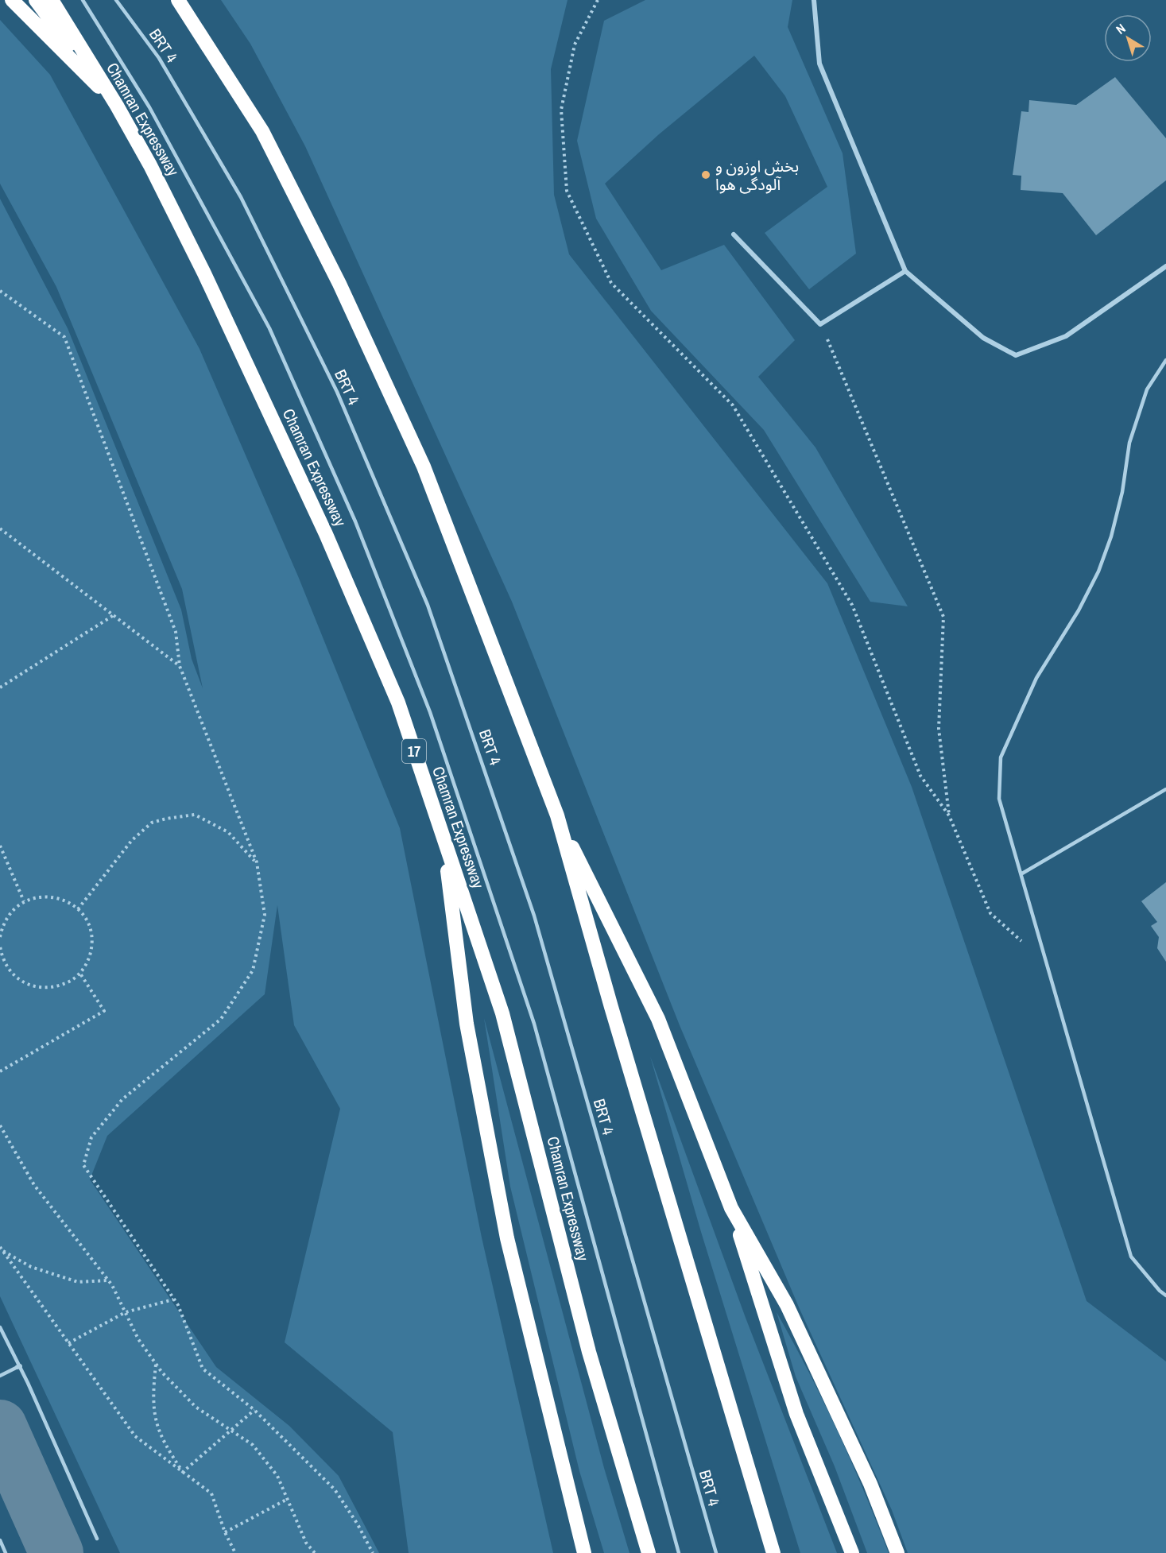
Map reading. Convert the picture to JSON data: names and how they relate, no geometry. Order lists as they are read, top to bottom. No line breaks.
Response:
{"streets":{"highway":["Chamran Expressway","17"],"lane":["BRT 4"]},"places":["بخش اوزون و آلودگی هوا"],"north":"top left"}
